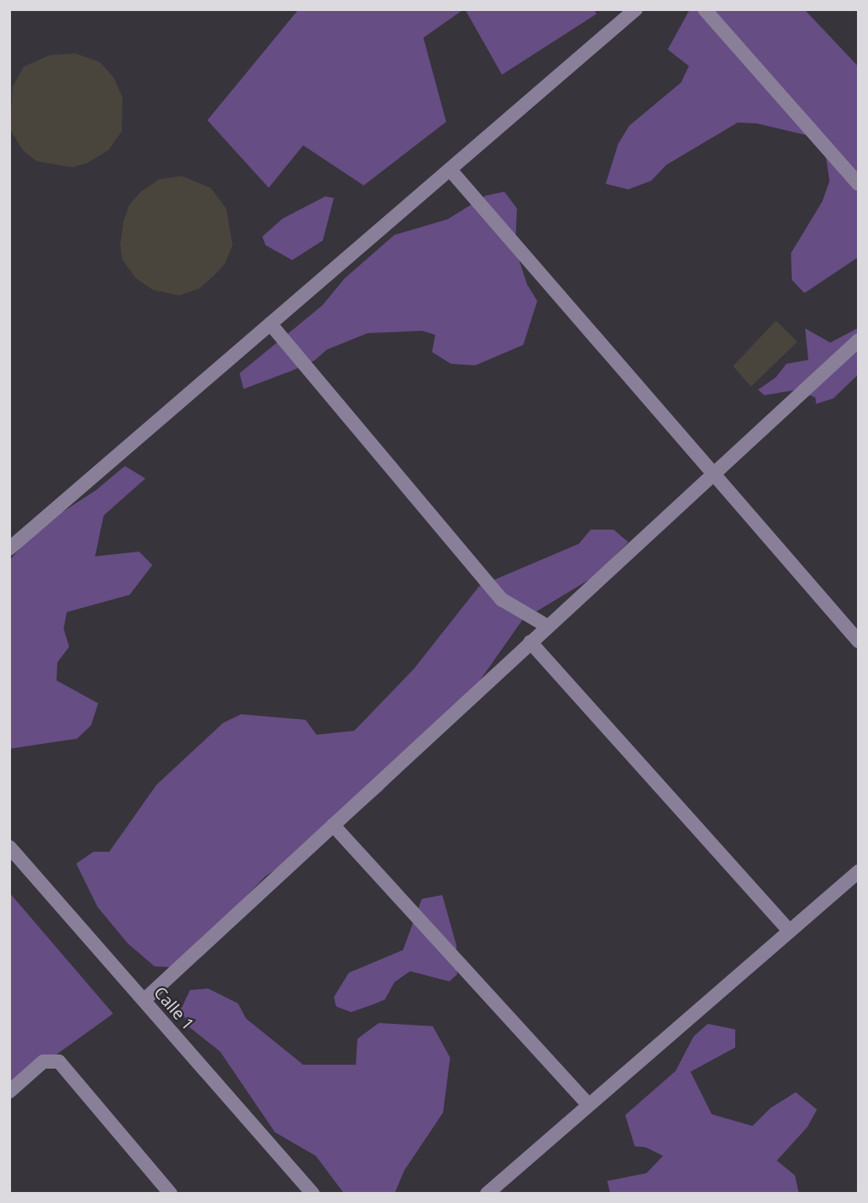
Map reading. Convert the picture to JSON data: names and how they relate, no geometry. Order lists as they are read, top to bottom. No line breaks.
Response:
{"streets":{"street":["Calle 1"]}}
